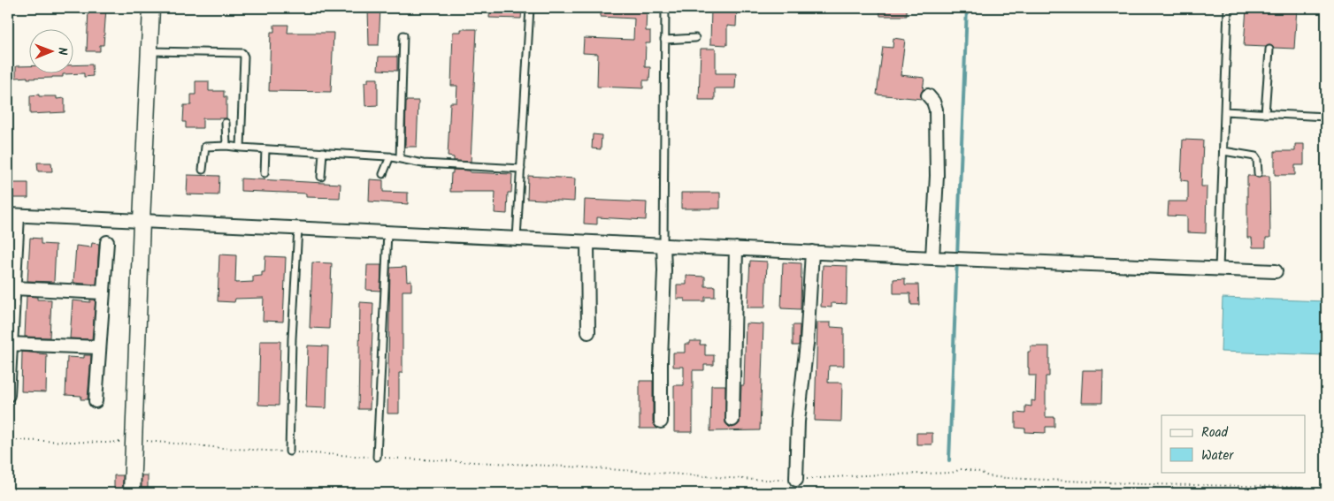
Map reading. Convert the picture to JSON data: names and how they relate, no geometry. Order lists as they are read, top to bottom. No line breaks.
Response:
{"legend":["Road","Water"],"north":"right"}
